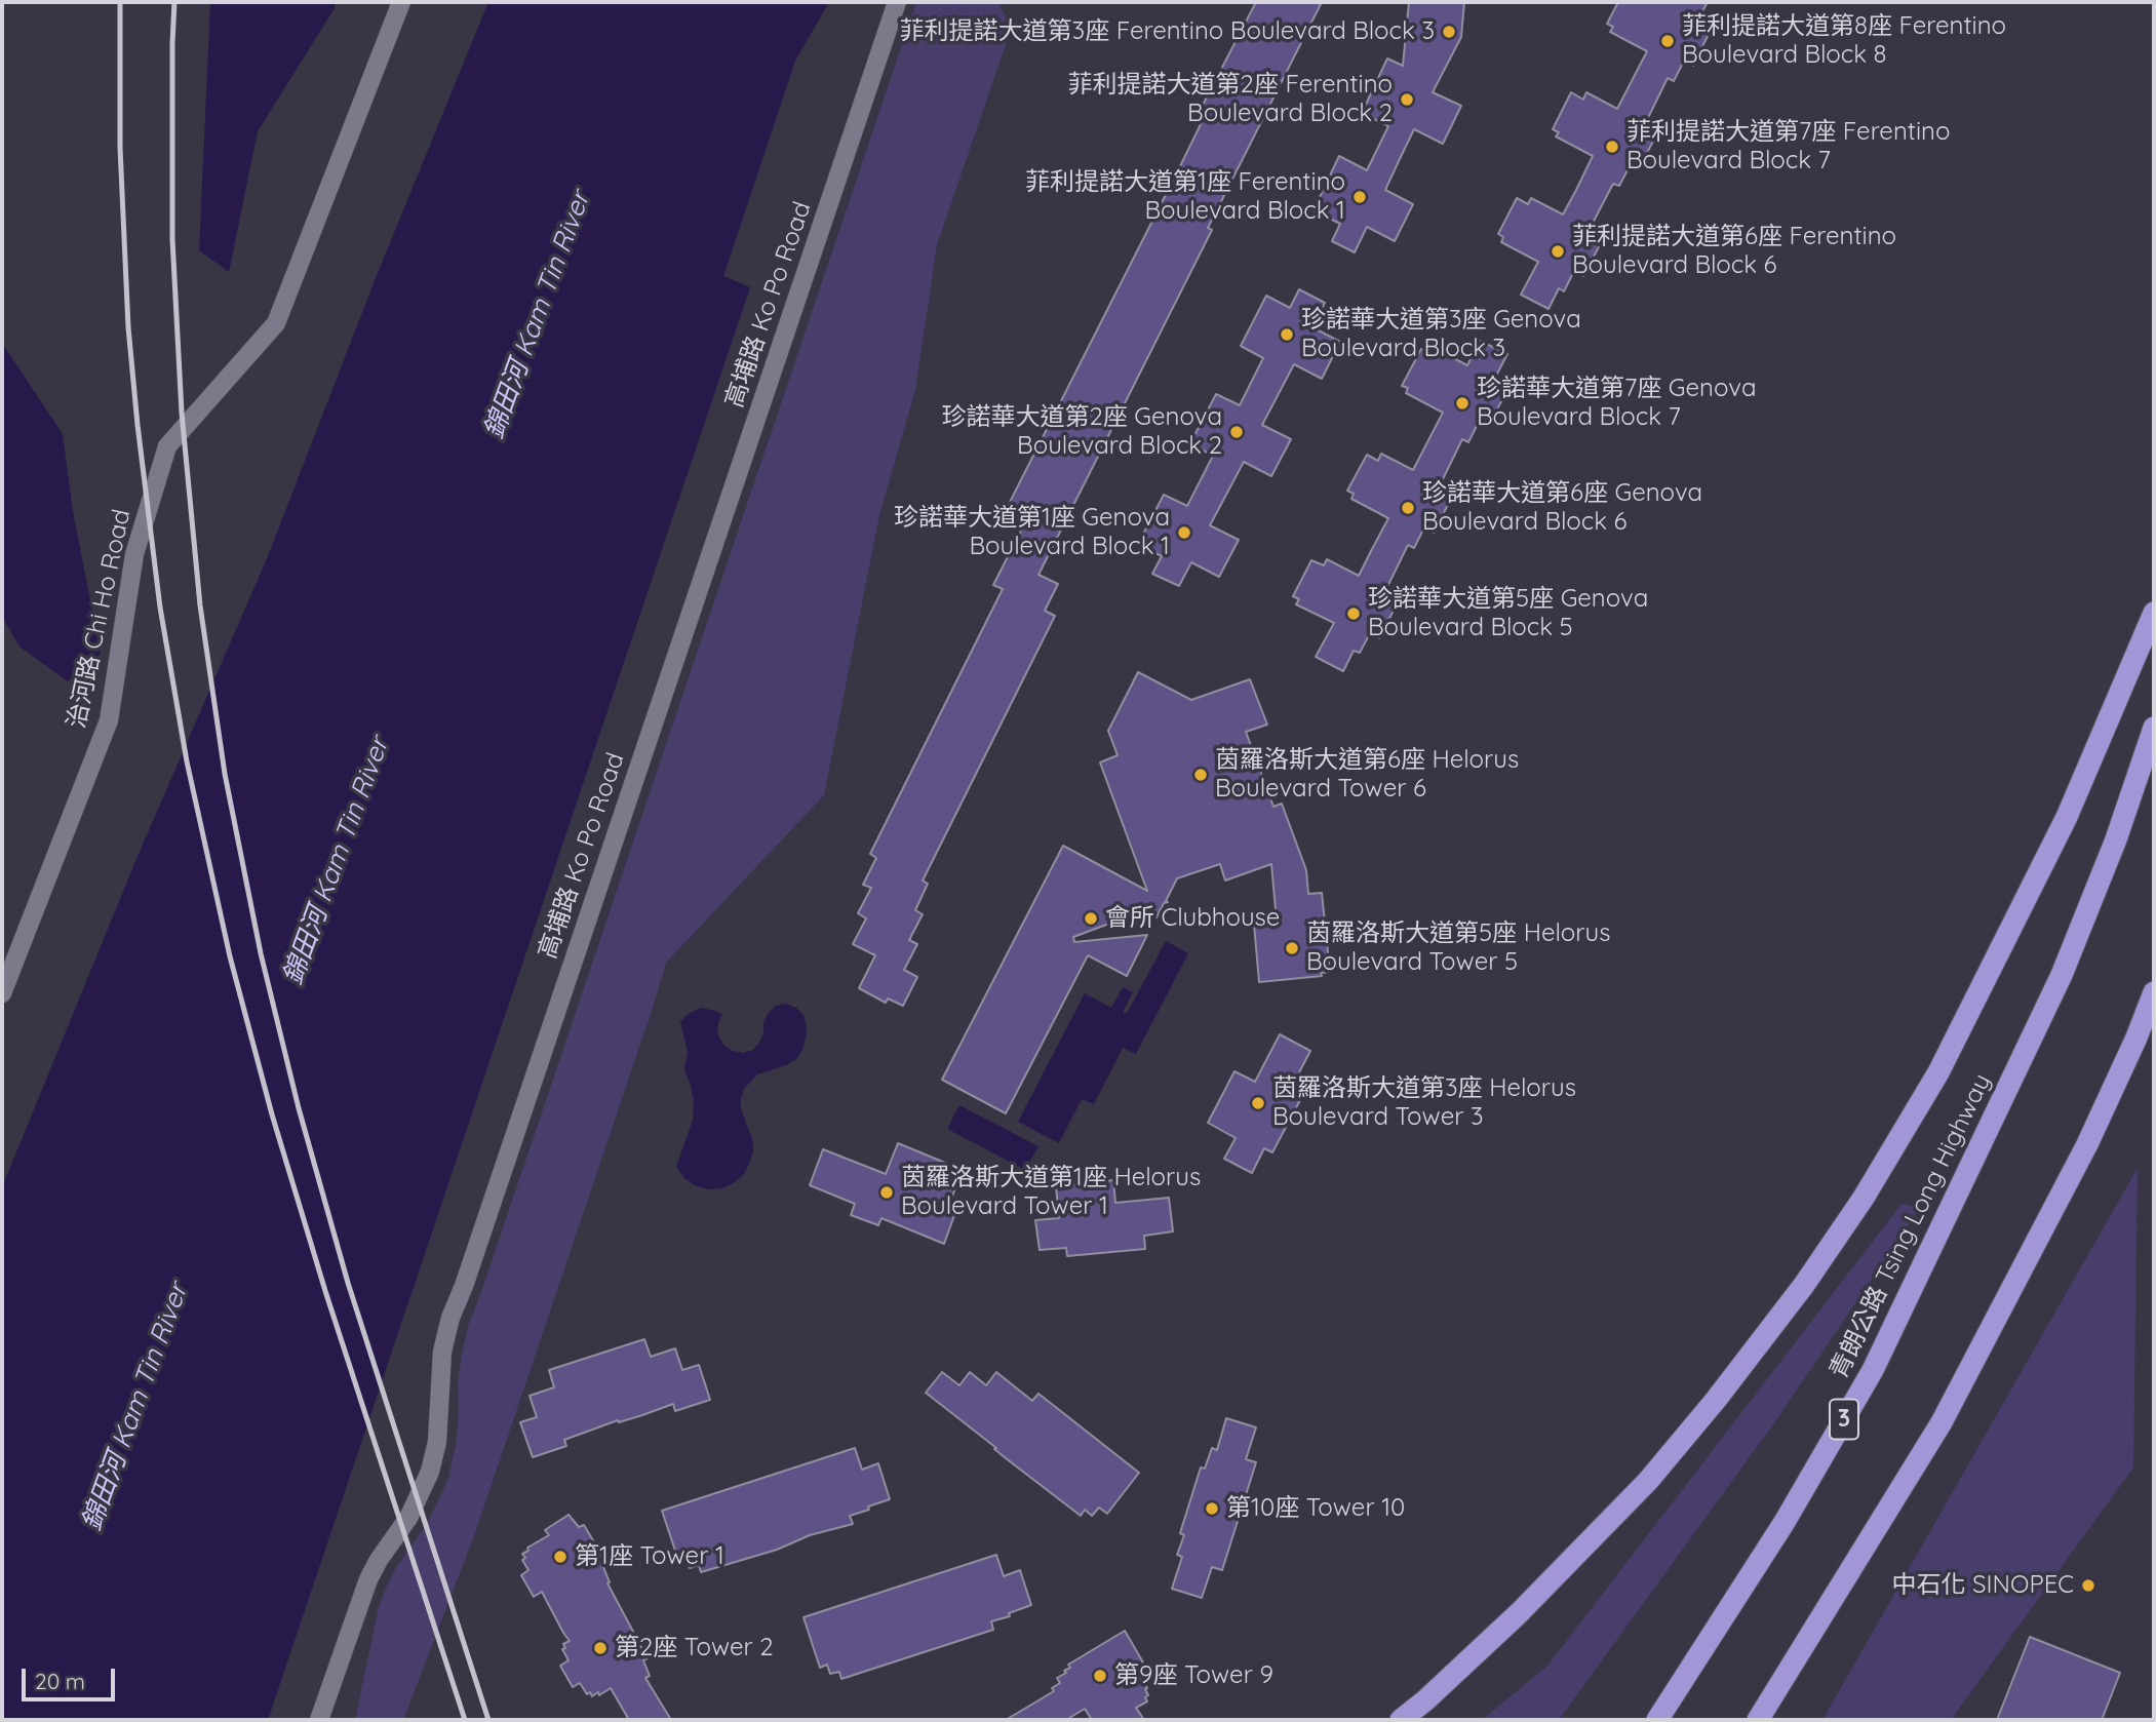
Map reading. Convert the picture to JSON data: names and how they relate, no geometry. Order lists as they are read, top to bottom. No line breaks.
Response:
{"streets":{"highway":["青朗公路 Tsing Long Highway","3"],"street":["高埔路 Ko Po Road","治河路 Chi Ho Road"]},"water":["錦田河 Kam Tin River"],"places":["菲利提諾大道第3座 Ferentino Boulevard Block 3","菲利提諾大道第8座 Ferentino Boulevard Block 8","菲利提諾大道第2座 Ferentino Boulevard Block 2","菲利提諾大道第7座 Ferentino Boulevard Block 7","菲利提諾大道第1座 Ferentino Boulevard Block 1","菲利提諾大道第6座 Ferentino Boulevard Block 6","珍諾華大道第3座 Genova Boulevard Block 3","珍諾華大道第7座 Genova Boulevard Block 7","珍諾華大道第2座 Genova Boulevard Block 2","珍諾華大道第6座 Genova Boulevard Block 6","珍諾華大道第1座 Genova Boulevard Block 1","珍諾華大道第5座 Genova Boulevard Block 5","茵羅洛斯大道第6座 Helorus Boulevard Tower 6","會所 Clubhouse","茵羅洛斯大道第5座 Helorus Boulevard Tower 5","茵羅洛斯大道第3座 Helorus Boulevard Tower 3","茵羅洛斯大道第1座 Helorus Boulevard Tower 1","第10座 Tower 10","第1座 Tower 1","中石化 SINOPEC","第2座 Tower 2","第9座 Tower 9"],"scale_bar":"20 m"}
